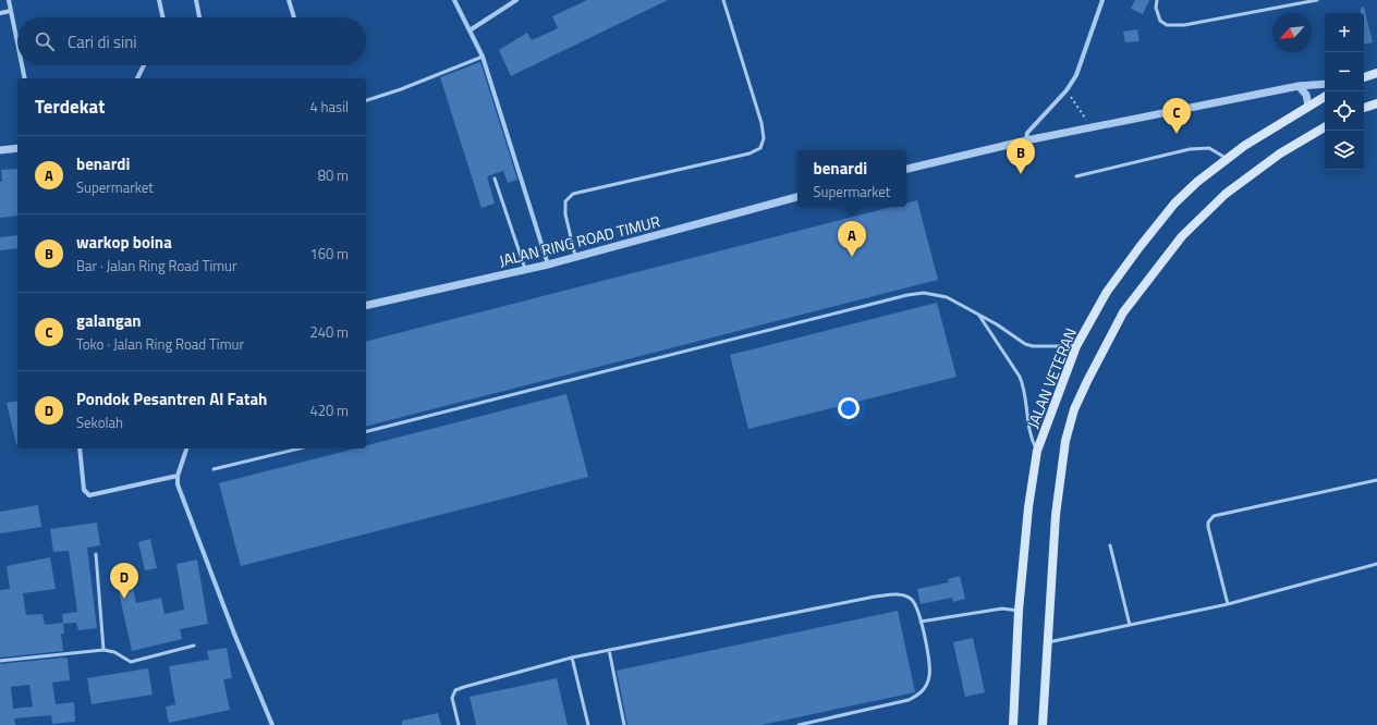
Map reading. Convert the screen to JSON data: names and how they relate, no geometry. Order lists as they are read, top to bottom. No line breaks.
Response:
{"streets":{"main road":["JALAN VETERAN"],"street":["JALAN RING ROAD TIMUR"]},"north":"bottom left","page":{"map_buttons":["+","−"],"search":"Cari di sini","heading":["Terdekat","4 hasil"],"pins":["C","B","A","D"],"list":[{"mark":"A","name":"benardi","note":"Supermarket","value":"80 m"},{"mark":"B","name":"warkop boina","note":"Bar · Jalan Ring Road Timur","value":"160 m"},{"mark":"C","name":"galangan","note":"Toko · Jalan Ring Road Timur","value":"240 m"},{"mark":"D","name":"Pondok Pesantren Al Fatah","note":"Sekolah","value":"420 m"}],"popup":["benardi","Supermarket"]}}
